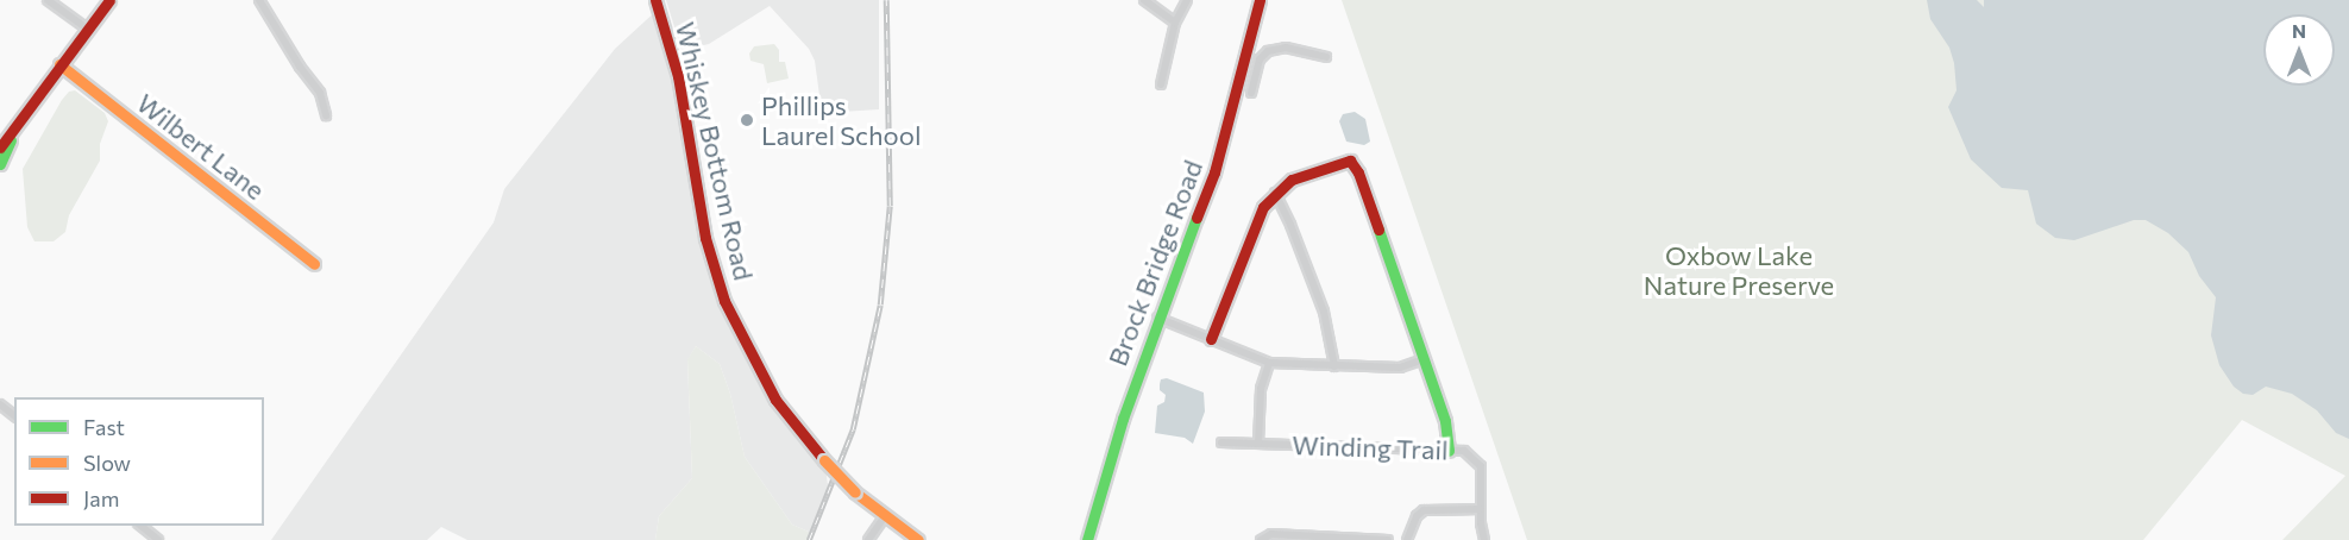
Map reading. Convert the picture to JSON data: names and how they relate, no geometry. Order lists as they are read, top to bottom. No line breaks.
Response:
{"streets":{"street":["Wilbert Lane","Whiskey Bottom Road","Brock Bridge Road","Winding Trail"]},"parks":["Oxbow Lake Nature Preserve"],"places":["Phillips Laurel School"],"legend":["Fast","Slow","Jam"],"north":"top"}
